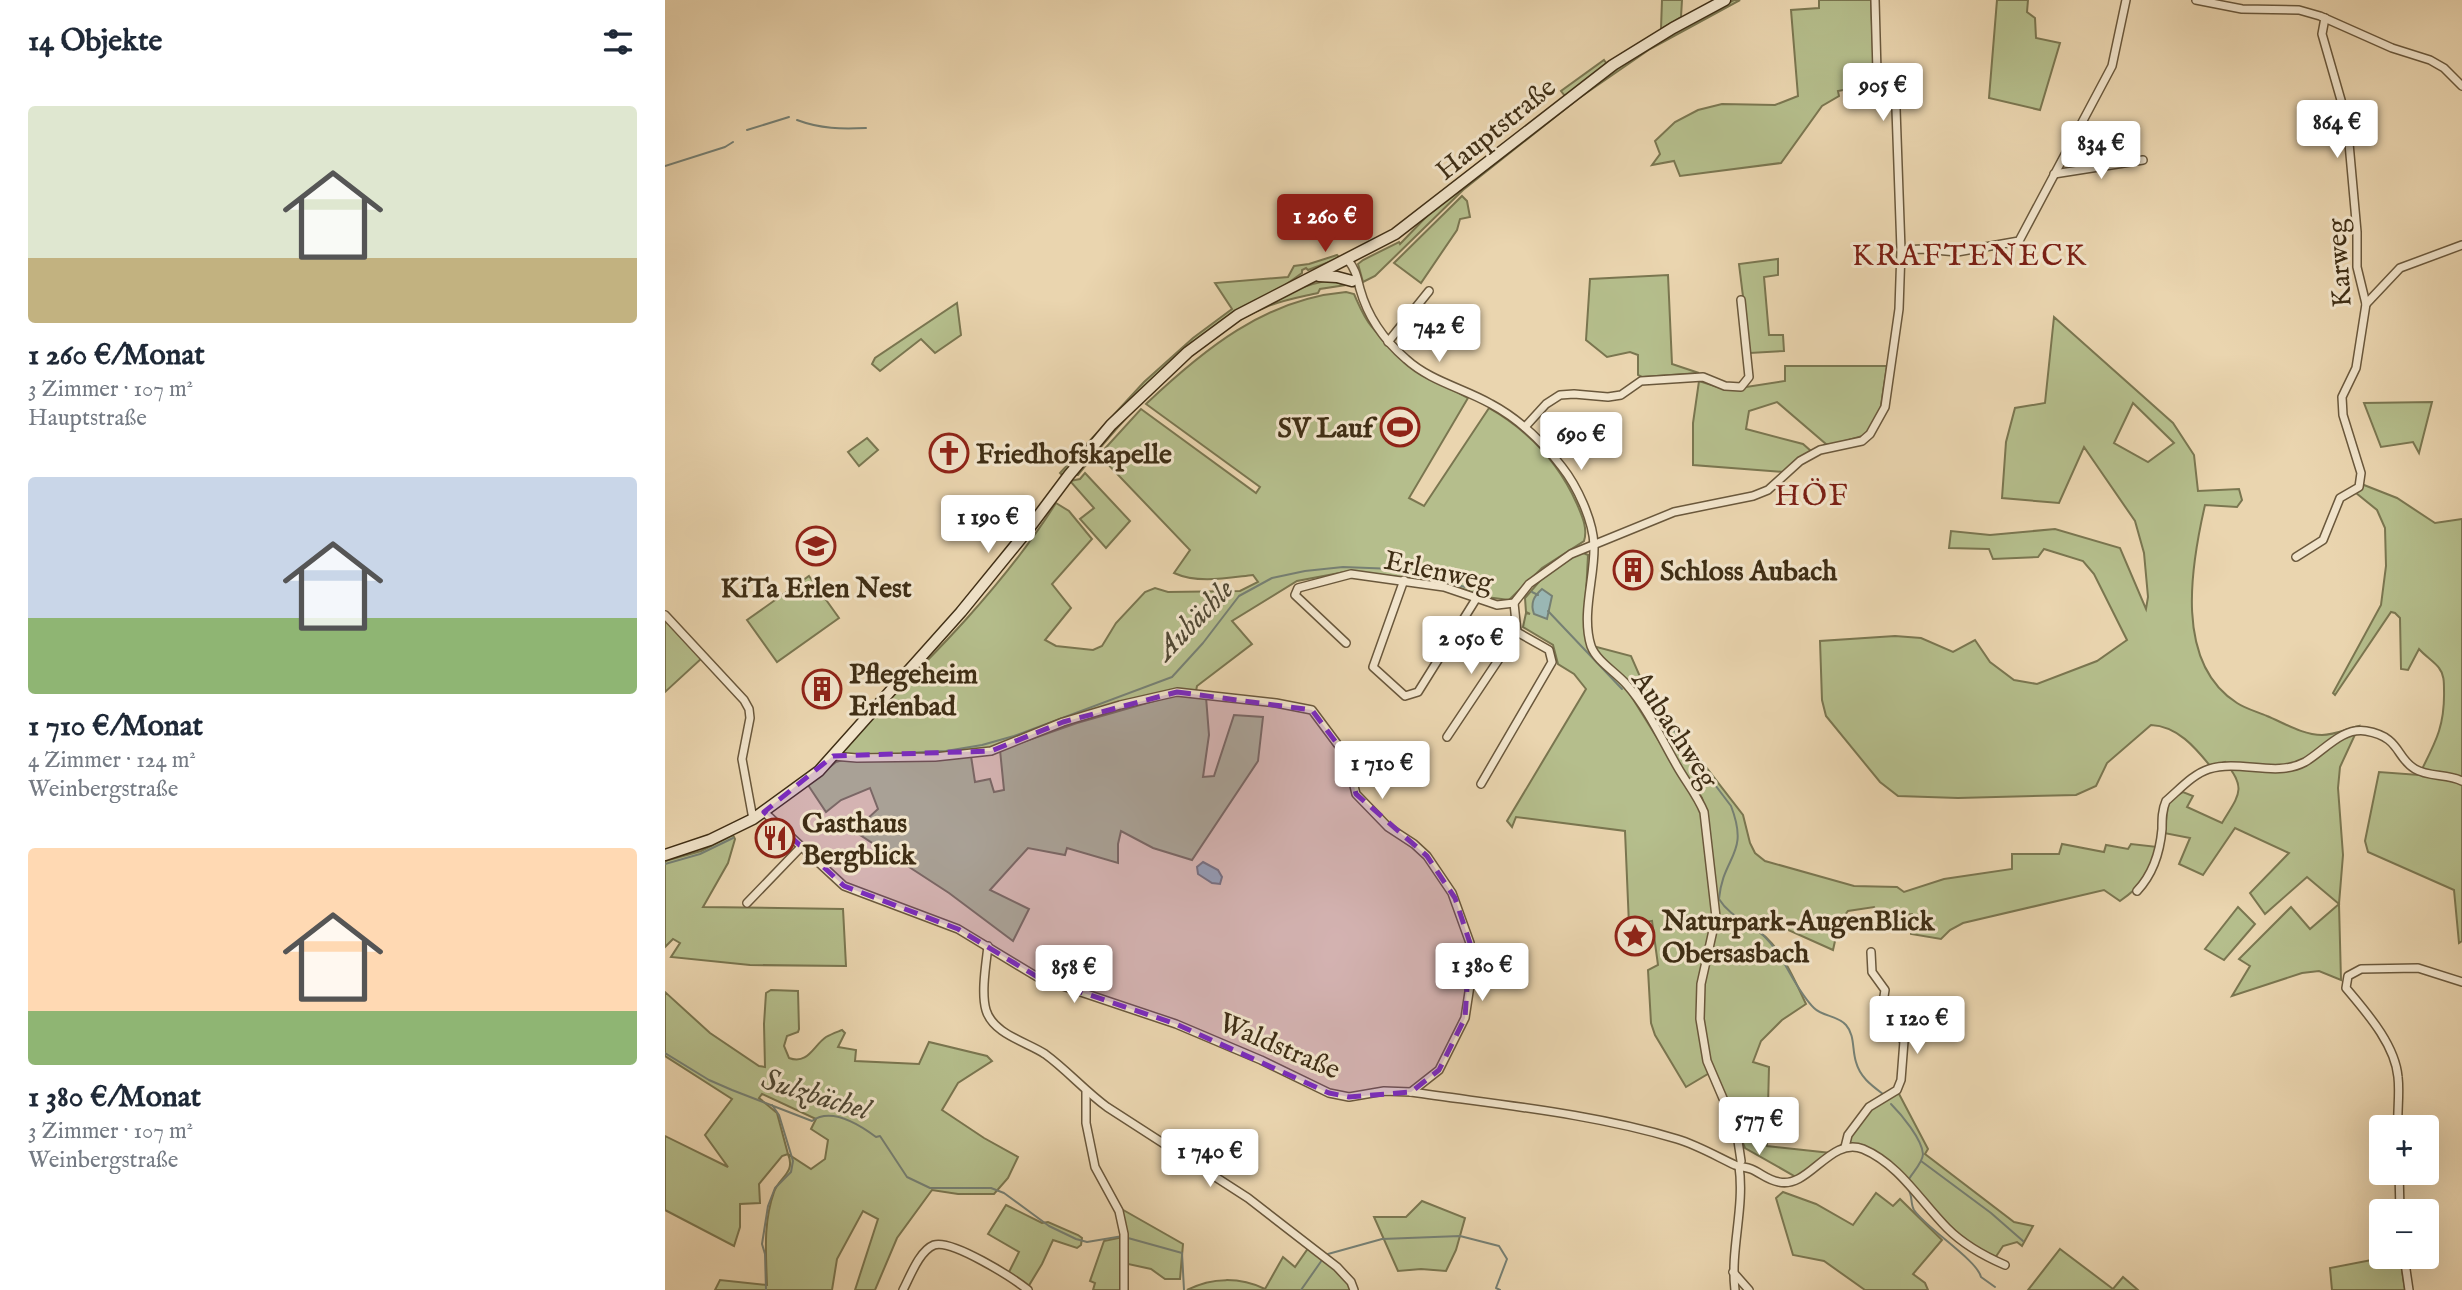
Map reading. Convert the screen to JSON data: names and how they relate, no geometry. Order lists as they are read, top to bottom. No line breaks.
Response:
{"streets":{"main road":["Hauptstraße"],"street":["Karweg","Erlenweg","Aubachweg","Waldstraße"]},"crossings":[["Hauptstraße","Aubachweg"],["Hauptstraße","Waldstraße"],["Erlenweg","Aubachweg"],["Aubachweg","Waldstraße"]],"districts":["KRAFTENECK","HÖF"],"water":["Aubächle","Sulzbächel"],"places":{"sports":["SV Lauf"],"church":["Friedhofskapelle"],"school or university":["KiTa Erlen Nest"],"building":["Schloss Aubach","Pflegeheim Erlenbad"],"restaurant":["Gasthaus Bergblick"],"place":["Naturpark-AugenBlick Obersasbach"]},"page":{"heading":"14 Objekte","price":["905 €","864 €","834 €","1 260 €","742 €","690 €","1 190 €","2 050 €","1 710 €","1 380 €","858 €","1 120 €","577 €","1 740 €"],"list":[{"name":"1 260 €/Monat","note":"3 Zimmer · 107 m² · Hauptstraße"},{"name":"1 710 €/Monat","note":"4 Zimmer · 124 m² · Weinbergstraße"},{"name":"1 380 €/Monat","note":"3 Zimmer · 107 m² · Weinbergstraße"}],"map_buttons":["+","−"]}}
